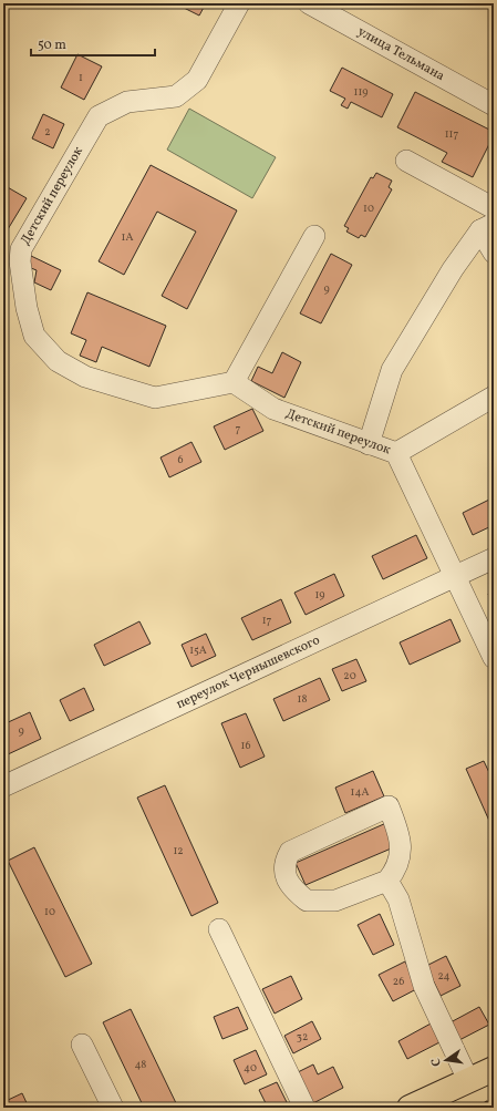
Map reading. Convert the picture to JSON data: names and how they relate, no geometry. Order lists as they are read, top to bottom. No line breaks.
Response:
{"streets":{"street":["улица Тельмана","Детский переулок","переулок Чернышевского"]},"crossings":[["Детский переулок","переулок Чернышевского"]],"house_numbers":["1","119","2","117","10","1А","9","7","6","19","17","15А","20","18","9","16","14А","12","10","24","26","32","48","40"],"scale_bar":"50 m","north":"left"}
